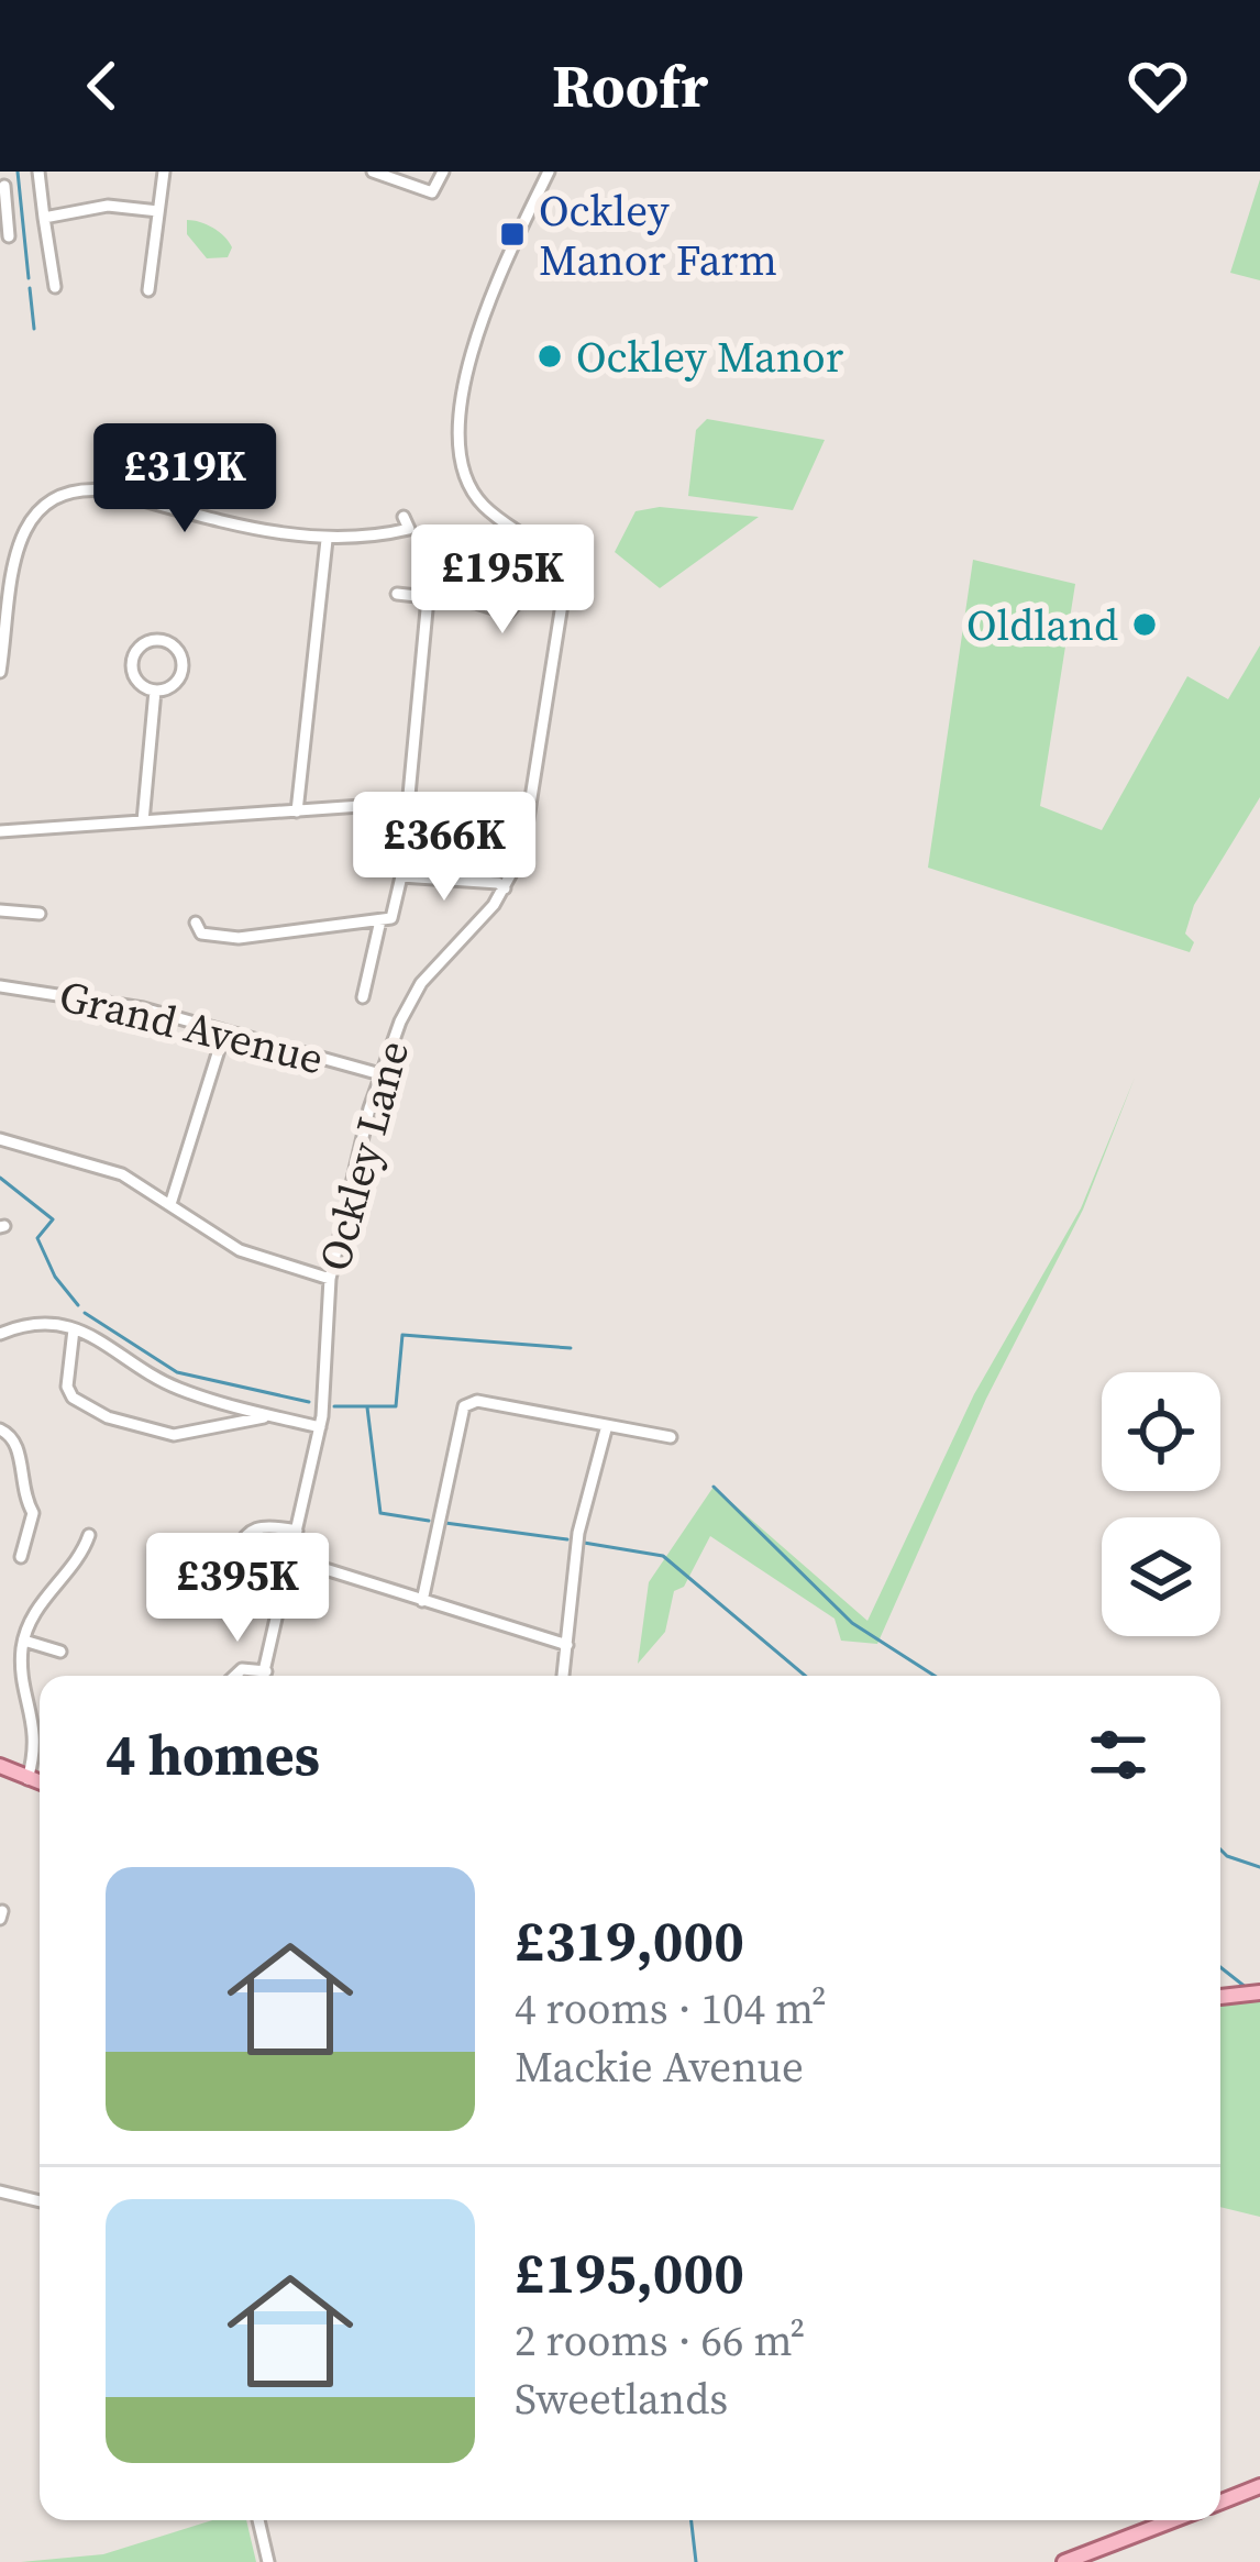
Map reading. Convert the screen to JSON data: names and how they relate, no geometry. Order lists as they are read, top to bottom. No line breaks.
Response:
{"streets":{"street":["Grand Avenue","Ockley Lane"]},"crossings":[["Grand Avenue","Ockley Lane"]],"places":{"transit":["Ockley Manor Farm"],"other":["Ockley Manor","Oldland"]},"page":{"header":"Roofr","price":["£319K","£195K","£366K","£395K"],"heading":"4 homes","list":[{"name":"£319,000","note":"4 rooms · 104 m² · Mackie Avenue"},{"name":"£195,000","note":"2 rooms · 66 m² · Sweetlands"}]}}
